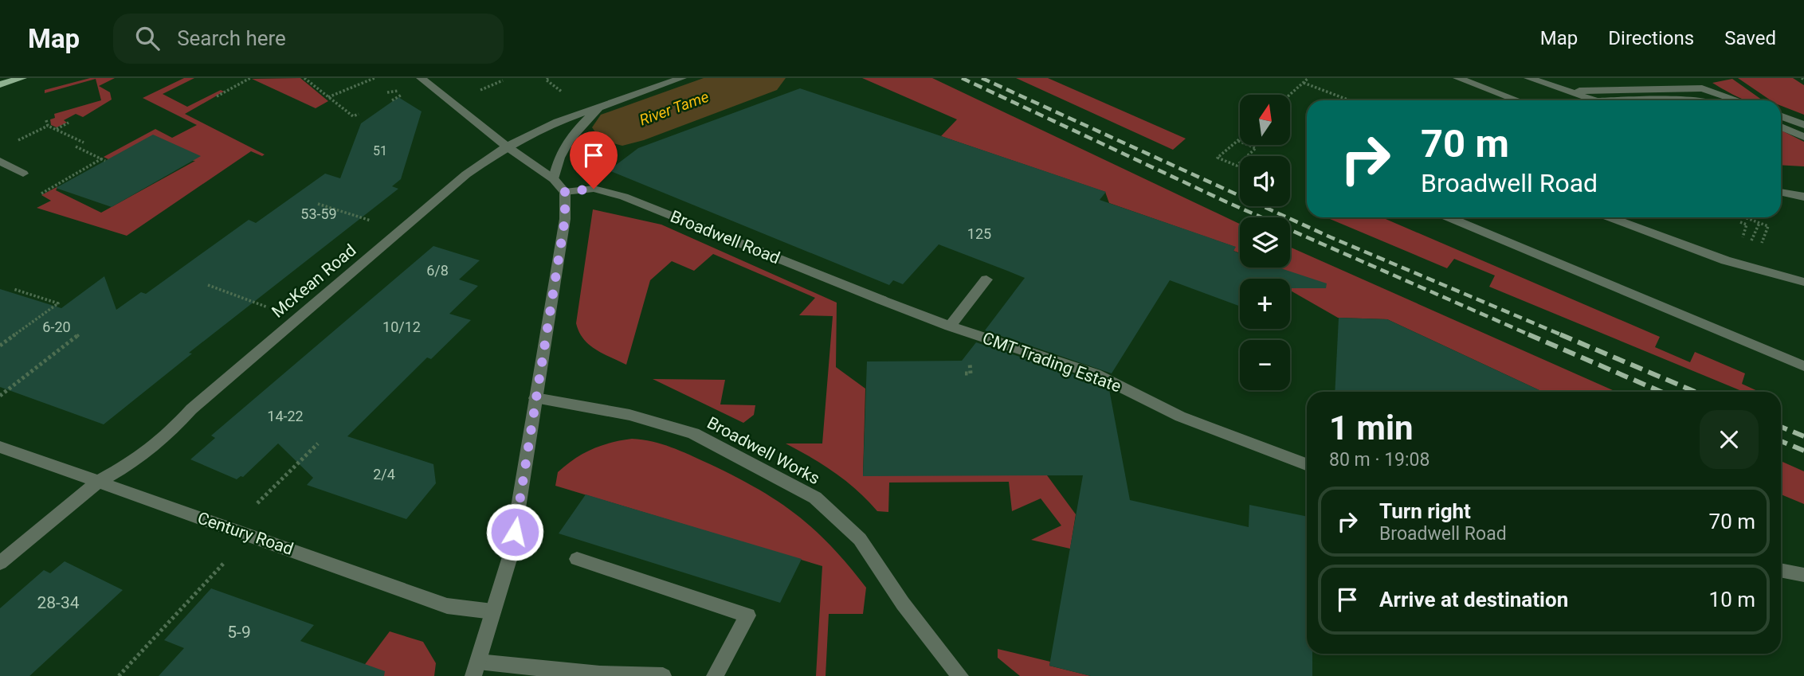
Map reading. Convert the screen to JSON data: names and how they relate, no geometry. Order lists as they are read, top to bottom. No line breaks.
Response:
{"streets":{"street":["Broadwell Road","McKean Road","CMT Trading Estate","Broadwell Works","Century Road"]},"crossings":[["Broadwell Road","CMT Trading Estate"],["McKean Road","Century Road"]],"water":["River Tame"],"house_numbers":["51","53-59","125","6/8","6-20","10/12","14-22","2/4","28-34","5-9"],"north":"top","page":{"header":"Map","search":"Search here","nav":["Map","Directions","Saved"],"map_buttons":["+","−"],"turn":["70 m","Broadwell Road"],"heading":["1 min","80 m · 19:08"],"list":[{"name":"Turn right","note":"Broadwell Road","value":"70 m"},{"name":"Arrive at destination","value":"10 m"}]}}
